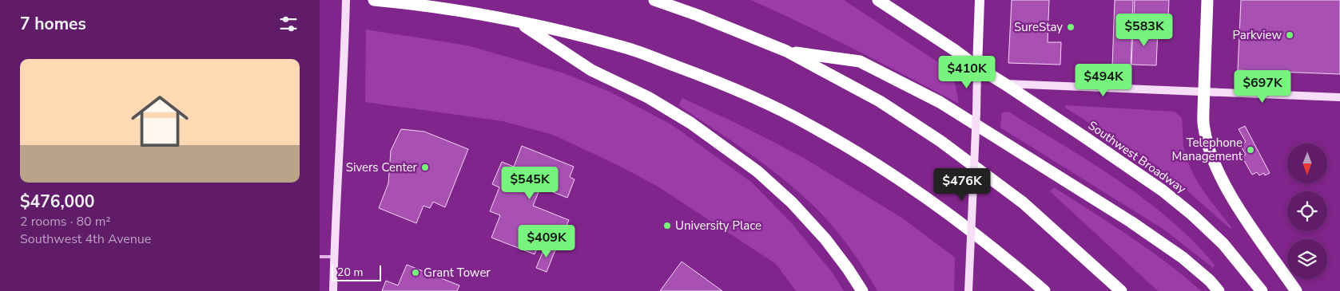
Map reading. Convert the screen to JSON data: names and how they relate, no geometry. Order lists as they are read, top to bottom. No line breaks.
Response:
{"streets":{"highway":["Southwest Broadway"]},"places":["SureStay","Parkview","Telephone Management","Sivers Center","University Place","Grant Tower"],"scale_bar":"20 m","north":"bottom","page":{"heading":"7 homes","price":["$583K","$410K","$494K","$697K","$545K","$476K","$409K"],"list":[{"name":"$476,000","note":"2 rooms · 80 m² · Southwest 4th Avenue"}],"scale":"20 m"}}
